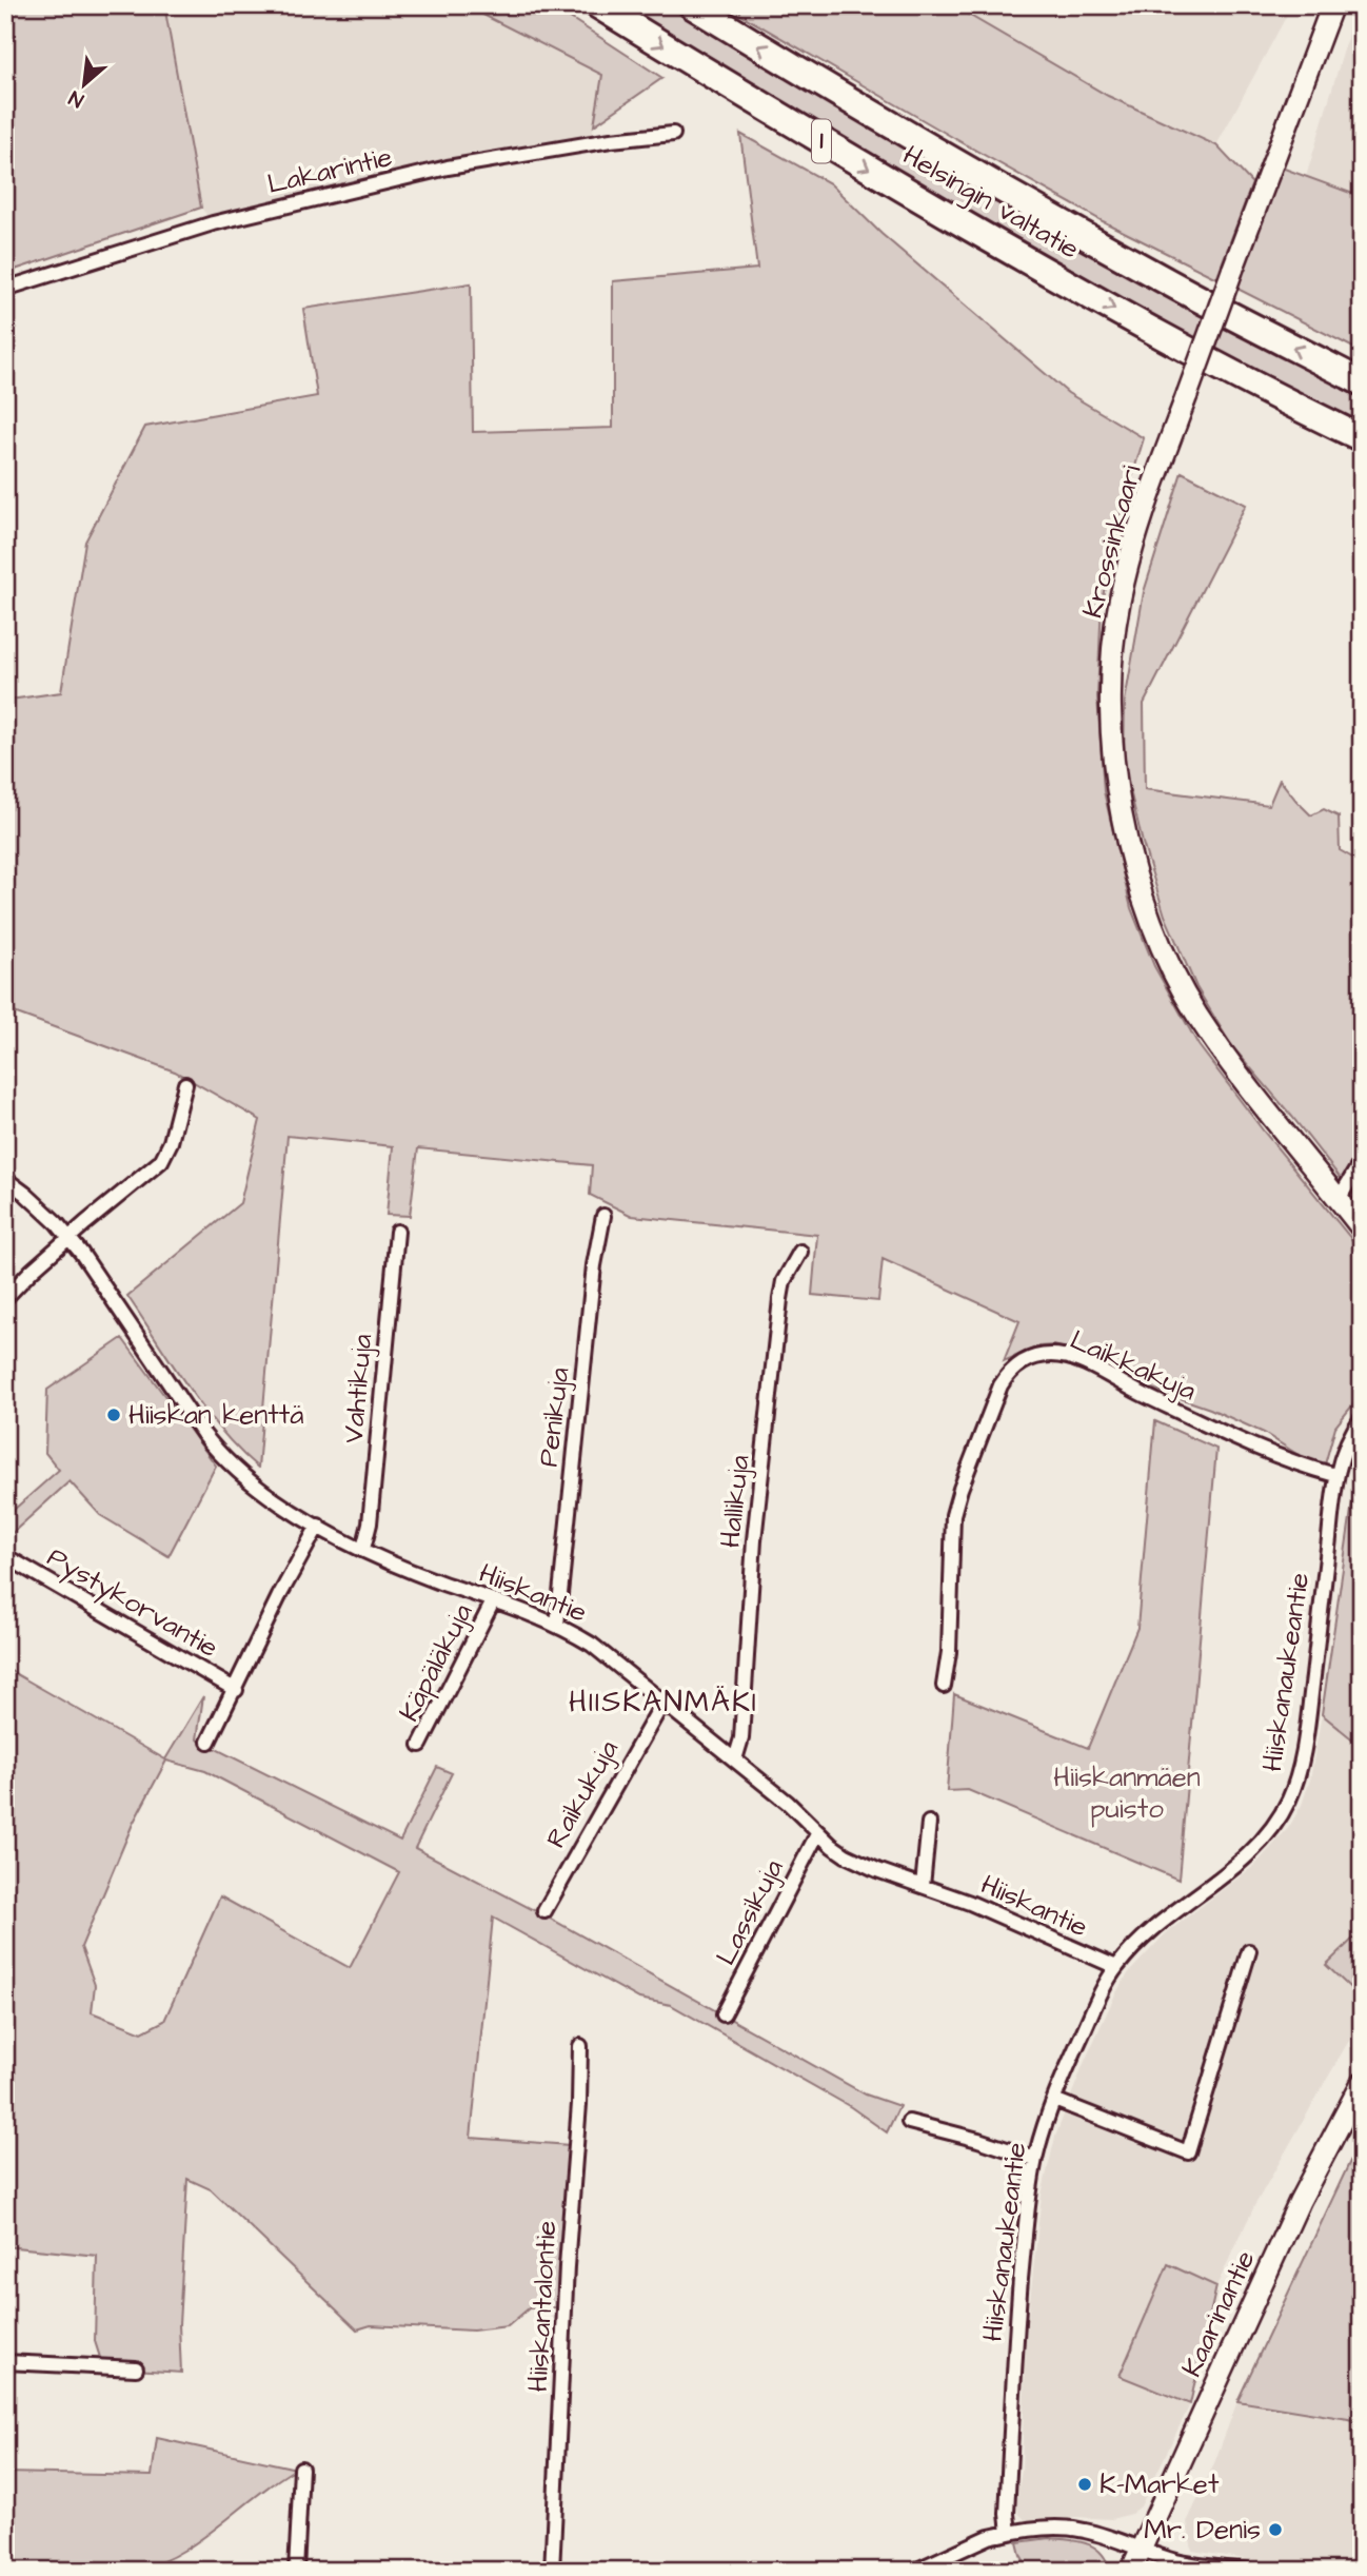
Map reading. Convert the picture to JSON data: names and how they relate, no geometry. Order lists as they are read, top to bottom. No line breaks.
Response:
{"streets":{"highway":["1","Helsingin valtatie"],"street":["Lakarintie","Krossinkaari","Laikkakuja","Vahtikuja","Penikuja","Hallikuja","Hiiskantie","Pystykorvantie","Käpäläkuja","Hiiskanaukeantie","Raikukuja","Lassikuja","Hiiskantalontie","Kaarinantie"]},"crossings":[["Laikkakuja","Hiiskanaukeantie"],["Vahtikuja","Hiiskantie"],["Penikuja","Hiiskantie"],["Hallikuja","Hiiskantie"],["Hiiskantie","Käpäläkuja"],["Hiiskantie","Hiiskanaukeantie"],["Hiiskantie","Raikukuja"],["Hiiskantie","Lassikuja"],["Hiiskanaukeantie","Kaarinantie"]],"districts":["HIISKANMÄKI"],"parks":["Hiiskanmäen puisto"],"places":["Hiiskan kenttä","K-Market","Mr. Denis"],"north":"bottom left"}
